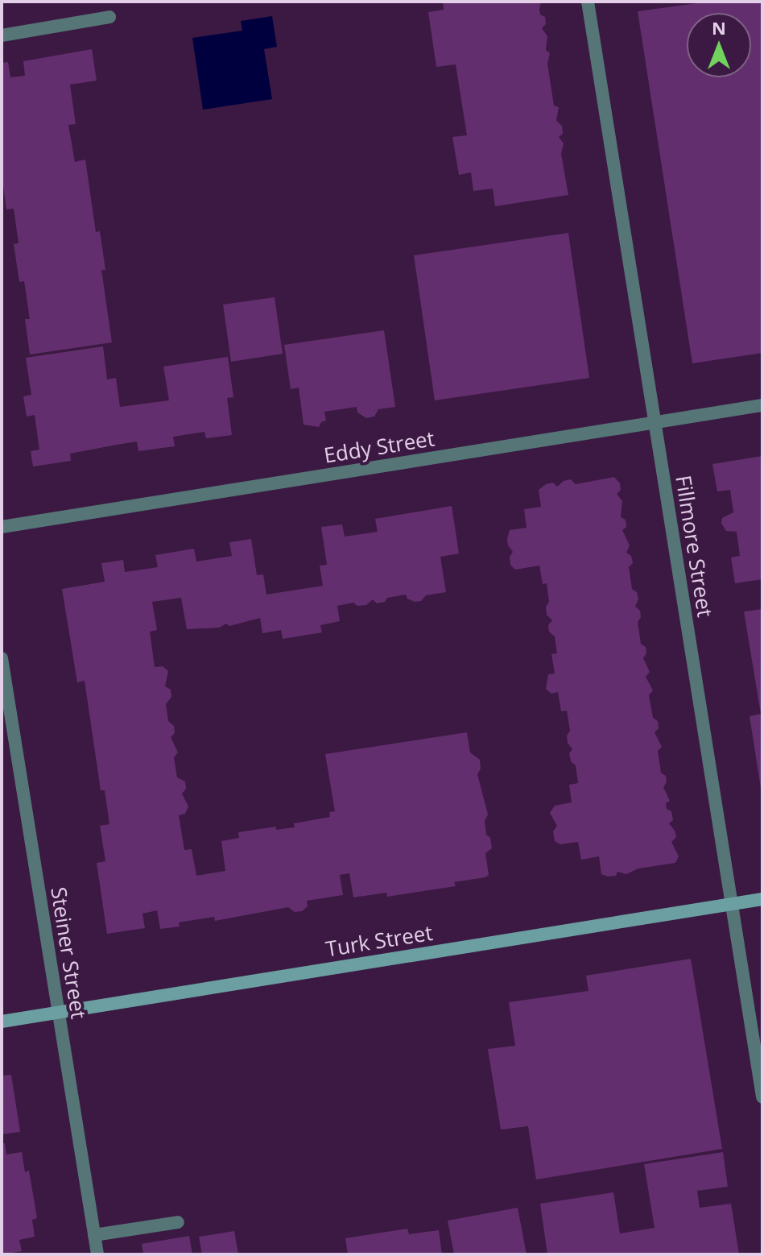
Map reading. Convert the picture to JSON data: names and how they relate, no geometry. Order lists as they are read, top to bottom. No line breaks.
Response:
{"streets":{"main road":["Turk Street"],"street":["Eddy Street","Fillmore Street","Steiner Street"]},"crossings":[["Eddy Street","Fillmore Street"],["Fillmore Street","Turk Street"],["Turk Street","Steiner Street"]],"north":"top"}
